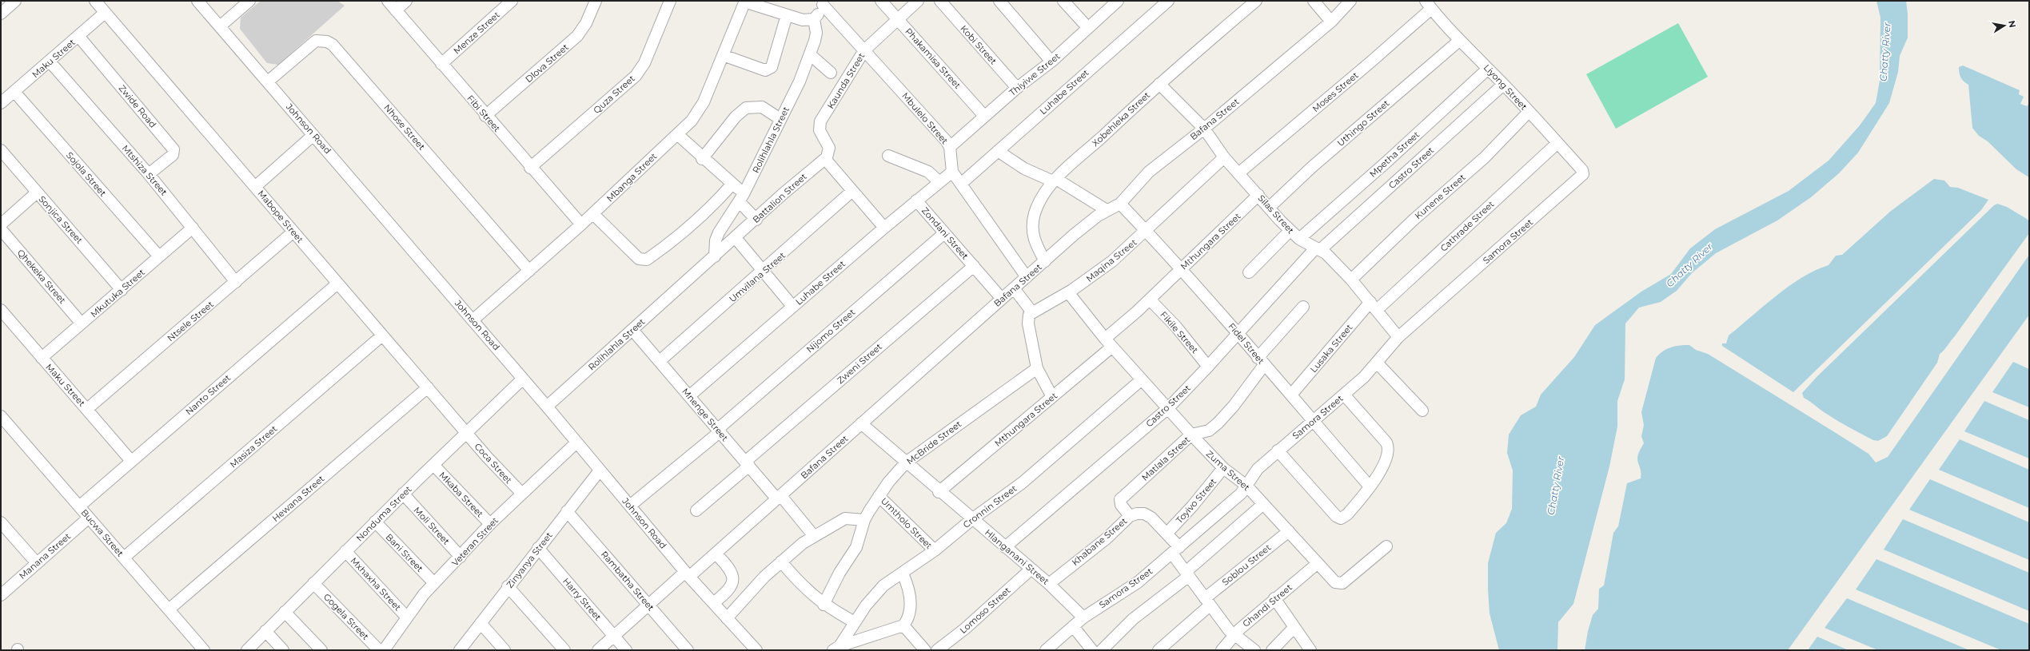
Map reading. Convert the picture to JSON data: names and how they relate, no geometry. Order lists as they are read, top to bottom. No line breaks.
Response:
{"streets":{"street":["Menze Street","Kobi Street","Maku Street","Phakamisa Street","Dlova Street","Thiyiwe Street","Kaunda Street","Liyong Street","Luhabe Street","Moses Street","Quza Street","Zwide Road","Fibi Street","Mbulelo Street","Xobehleka Street","Bafana Street","Uthingo Street","Nhose Street","Johnson Road","Rolihlahla Street","Mpetha Street","Castro Street","Mtshiza Street","Sojola Street","Mbanga Street","Kunene Street","Battalion Street","Silas Street","Mabope Street","Sonjica Street","Cathrade Street","Zondani Street","Mthungara Street","Samora Street","Maqina Street","Qhekeka Street","Umvilana Street","Mkutuka Street","Ntsele Street","Nijomo Street","Fikile Street","Fidel Street","Lusaka Street","Zweni Street","Nanto Street","Mnenge Street","McBride Street","Masiza Street","Matlala Street","Coca Street","Zuma Street","Mkaba Street","Hewana Street","Toyivo Street","Cronnin Street","Nonduma Street","Umtholo Street","Moli Street","Bucwa Street","Veteran Street","Khabane Street","Bani Street","Manana Street","Hlanganani Street","Zinyanya Street","Soblou Street","Rambatha Street","Mxhaxha Street","Harry Street","Ghandi Street","Lomoso Street","Gogela Street"]},"crossings":[["Menze Street","Fibi Street"],["Kobi Street","Thiyiwe Street"],["Maku Street","Zwide Road"],["Maku Street","Mtshiza Street"],["Maku Street","Sojola Street"],["Maku Street","Mabope Street"],["Maku Street","Mkutuka Street"],["Maku Street","Ntsele Street"],["Maku Street","Nanto Street"],["Phakamisa Street","Thiyiwe Street"],["Phakamisa Street","Kaunda Street"],["Dlova Street","Fibi Street"],["Thiyiwe Street","Mbulelo Street"],["Kaunda Street","Mbulelo Street"],["Kaunda Street","Battalion Street"],["Liyong Street","Moses Street"],["Liyong Street","Uthingo Street"],["Liyong Street","Mpetha Street"],["Liyong Street","Castro Street"],["Liyong Street","Kunene Street"],["Liyong Street","Cathrade Street"],["Liyong Street","Samora Street"],["Luhabe Street","Mbulelo Street"],["Luhabe Street","Zondani Street"],["Luhabe Street","Mnenge Street"],["Moses Street","Silas Street"],["Quza Street","Fibi Street"],["Zwide Road","Mtshiza Street"],["Fibi Street","Mbanga Street"],["Xobehleka Street","Bafana Street"],["Xobehleka Street","Silas Street"],["Bafana Street","Johnson Road"],["Bafana Street","Silas Street"],["Bafana Street","Zondani Street"],["Bafana Street","Fidel Street"],["Bafana Street","Mnenge Street"],["Bafana Street","Hlanganani Street"],["Bafana Street","Rambatha Street"],["Bafana Street","Harry Street"],["Uthingo Street","Silas Street"],["Nhose Street","Johnson Road"],["Nhose Street","Mbanga Street"],["Johnson Road","Rolihlahla Street"],["Johnson Road","Mbanga Street"],["Johnson Road","Nijomo Street"],["Johnson Road","Nonduma Street"],["Johnson Road","Veteran Street"],["Johnson Road","Zinyanya Street"],["Rolihlahla Street","Battalion Street"],["Rolihlahla Street","Mnenge Street"],["Mpetha Street","Silas Street"],["Castro Street","Silas Street"],["Castro Street","Fikile Street"],["Castro Street","Fidel Street"],["Castro Street","Zuma Street"],["Castro Street","Hlanganani Street"],["Mtshiza Street","Mkutuka Street"],["Mtshiza Street","Ntsele Street"],["Sojola Street","Mkutuka Street"],["Kunene Street","Silas Street"],["Silas Street","Cathrade Street"],["Silas Street","Mthungara Street"],["Silas Street","Samora Street"],["Silas Street","Maqina Street"],["Silas Street","Lusaka Street"],["Mabope Street","Ntsele Street"],["Mabope Street","Nanto Street"],["Mabope Street","Masiza Street"],["Mabope Street","Coca Street"],["Mabope Street","Hewana Street"],["Mabope Street","Nonduma Street"],["Sonjica Street","Mkutuka Street"],["Cathrade Street","Lusaka Street"],["Zondani Street","Nijomo Street"],["Zondani Street","Zweni Street"],["Mthungara Street","Fikile Street"],["Mthungara Street","Fidel Street"],["Mthungara Street","Zuma Street"],["Mthungara Street","Hlanganani Street"],["Samora Street","Fidel Street"],["Samora Street","Zuma Street"],["Samora Street","Khabane Street"],["Samora Street","Hlanganani Street"],["Maqina Street","Fidel Street"],["Maqina Street","Zuma Street"],["Qhekeka Street","Mkutuka Street"],["Umvilana Street","Mnenge Street"],["Nijomo Street","Mnenge Street"],["Fidel Street","Lusaka Street"],["Fidel Street","Matlala Street"],["Zweni Street","Mnenge Street"],["Nanto Street","Bucwa Street"],["McBride Street","Umtholo Street"],["McBride Street","Hlanganani Street"],["Masiza Street","Bucwa Street"],["Matlala Street","Zuma Street"],["Matlala Street","Khabane Street"],["Coca Street","Nonduma Street"],["Coca Street","Veteran Street"],["Zuma Street","Toyivo Street"],["Zuma Street","Cronnin Street"],["Zuma Street","Soblou Street"],["Zuma Street","Ghandi Street"],["Mkaba Street","Nonduma Street"],["Mkaba Street","Veteran Street"],["Hewana Street","Bucwa Street"],["Toyivo Street","Khabane Street"],["Cronnin Street","Umtholo Street"],["Cronnin Street","Hlanganani Street"],["Nonduma Street","Moli Street"],["Nonduma Street","Bani Street"],["Nonduma Street","Mxhaxha Street"],["Nonduma Street","Gogela Street"],["Moli Street","Veteran Street"],["Bucwa Street","Manana Street"],["Veteran Street","Bani Street"],["Veteran Street","Mxhaxha Street"],["Khabane Street","Hlanganani Street"],["Khabane Street","Soblou Street"],["Khabane Street","Ghandi Street"],["Hlanganani Street","Lomoso Street"],["Zinyanya Street","Rambatha Street"],["Zinyanya Street","Harry Street"]],"water":["Chatty River"],"north":"right"}
